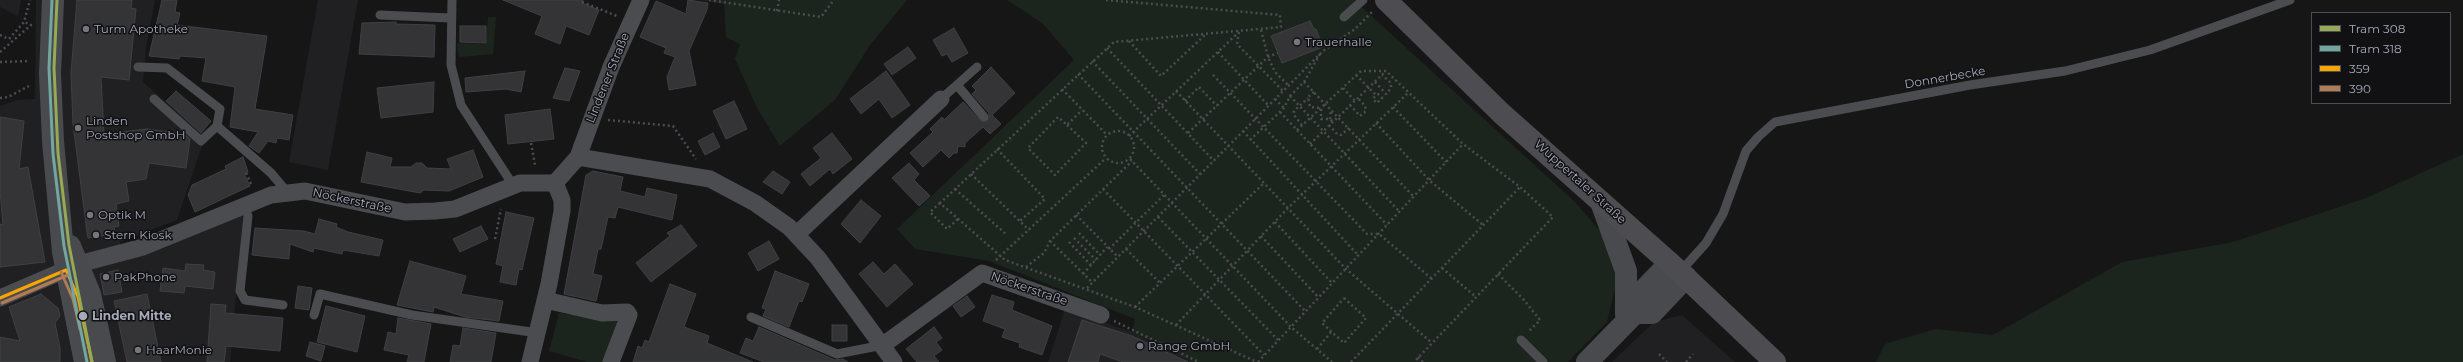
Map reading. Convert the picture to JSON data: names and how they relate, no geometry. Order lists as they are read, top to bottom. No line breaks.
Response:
{"streets":{"main road":["Wuppertaler Straße"],"street":["Lindener Straße","Nöckerstraße"],"lane":["Donnerbecke"]},"crossings":[["Donnerbecke","Wuppertaler Straße"]],"places":["Turm Apotheke","Trauerhalle","Linden Postshop GmbH","Optik M","Stern Kiosk","PakPhone","Linden Mitte","Range GmbH","HaarMonie"],"lines":["tram line 308","tram line 318","transit line 359","transit line 390"],"legend":["Tram 308","Tram 318","359","390"]}
